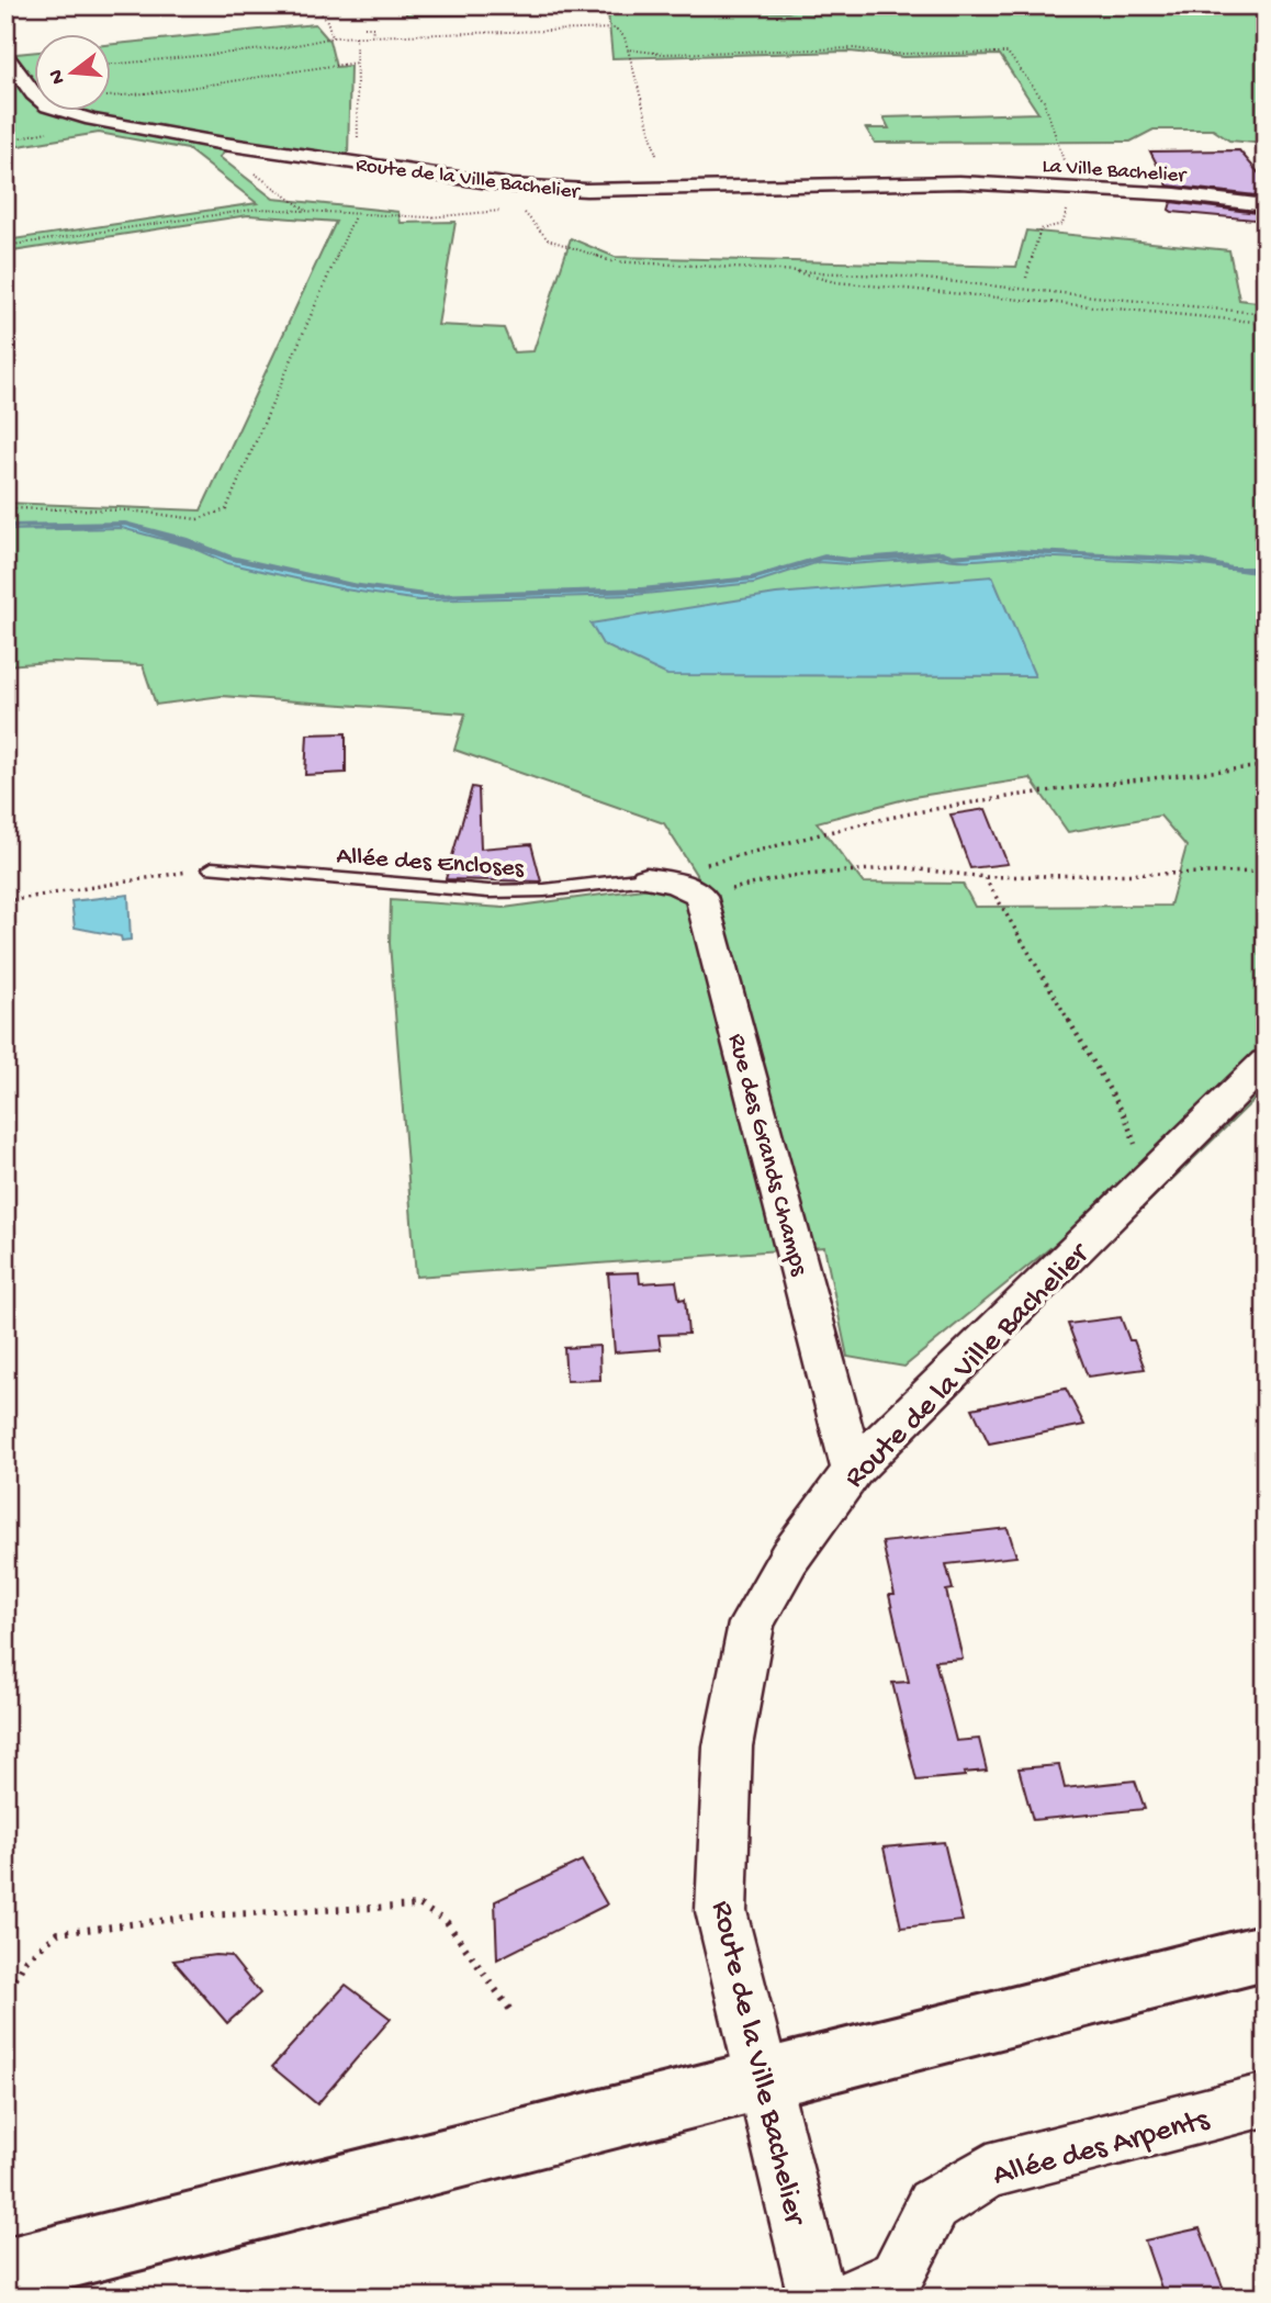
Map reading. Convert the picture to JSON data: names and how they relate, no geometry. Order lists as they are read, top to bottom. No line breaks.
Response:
{"streets":{"street":["La Ville Bachelier","Route de la Ville Bachelier","Rue des Grands Champs","Allée des Arpents"],"lane":["Allée des Encloses"]},"crossings":[["La Ville Bachelier","Route de la Ville Bachelier"],["Route de la Ville Bachelier","Rue des Grands Champs"]],"north":"left"}
